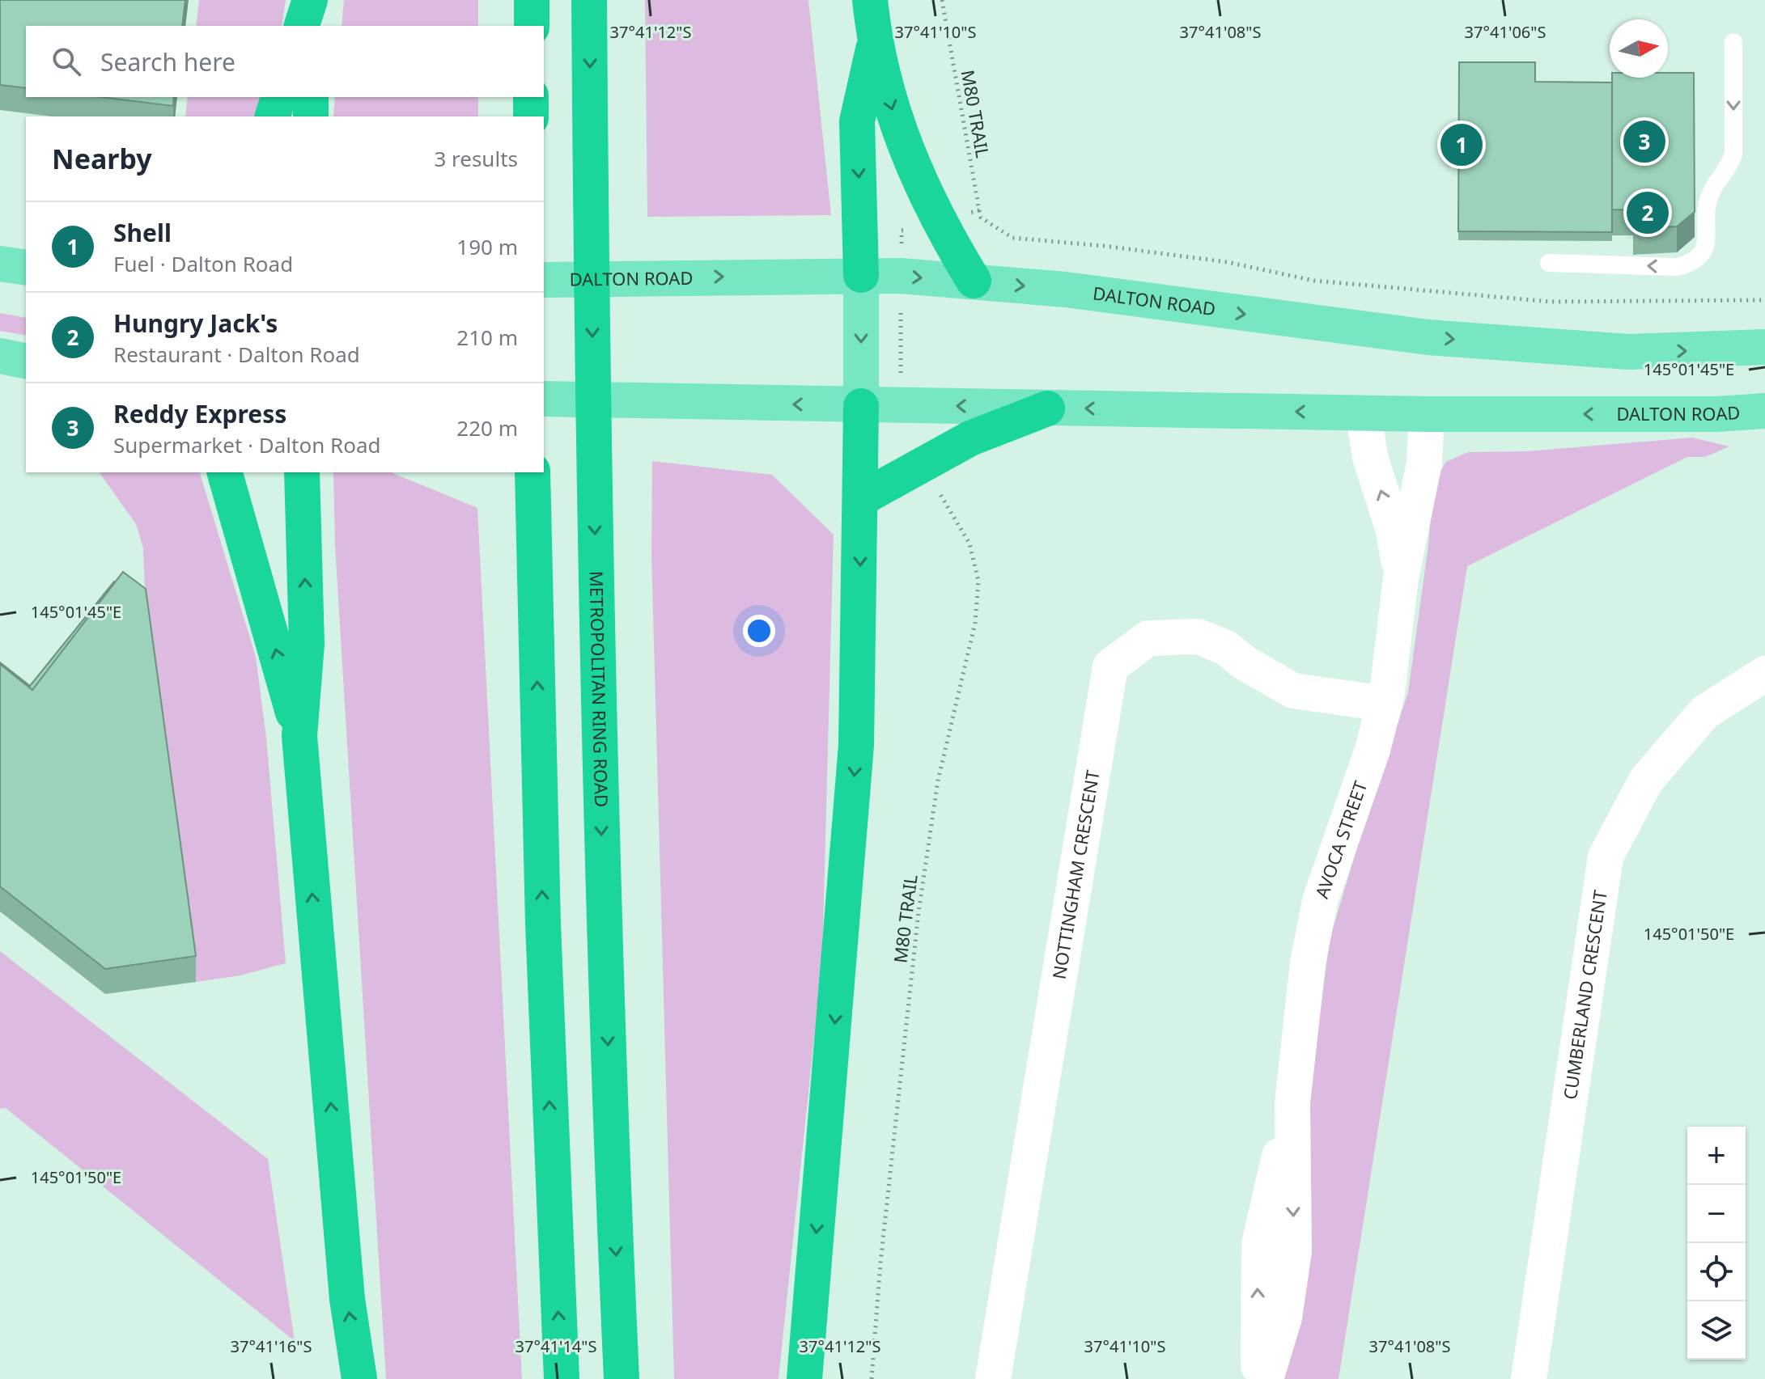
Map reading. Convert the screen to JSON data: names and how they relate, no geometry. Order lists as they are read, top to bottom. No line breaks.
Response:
{"streets":{"highway":["METROPOLITAN RING ROAD"],"main road":["DALTON ROAD"],"street":["AVOCA STREET","NOTTINGHAM CRESCENT","CUMBERLAND CRESCENT"],"path":["M80 TRAIL"]},"crossings":[["DALTON ROAD","AVOCA STREET"],["AVOCA STREET","NOTTINGHAM CRESCENT"]],"north":"right","page":{"search":"Search here","heading":["Nearby","3 results"],"pins":["3","1","2"],"list":[{"mark":"1","name":"Shell","note":"Fuel · Dalton Road","value":"190 m"},{"mark":"2","name":"Hungry Jack's","note":"Restaurant · Dalton Road","value":"210 m"},{"mark":"3","name":"Reddy Express","note":"Supermarket · Dalton Road","value":"220 m"}],"map_buttons":["+","−"]},"coordinates":["37°41'12\"S","37°41'10\"S","37°41'08\"S","37°41'06\"S","145°01'45\"E","145°01'50\"E","37°41'16\"S","37°41'14\"S"]}
